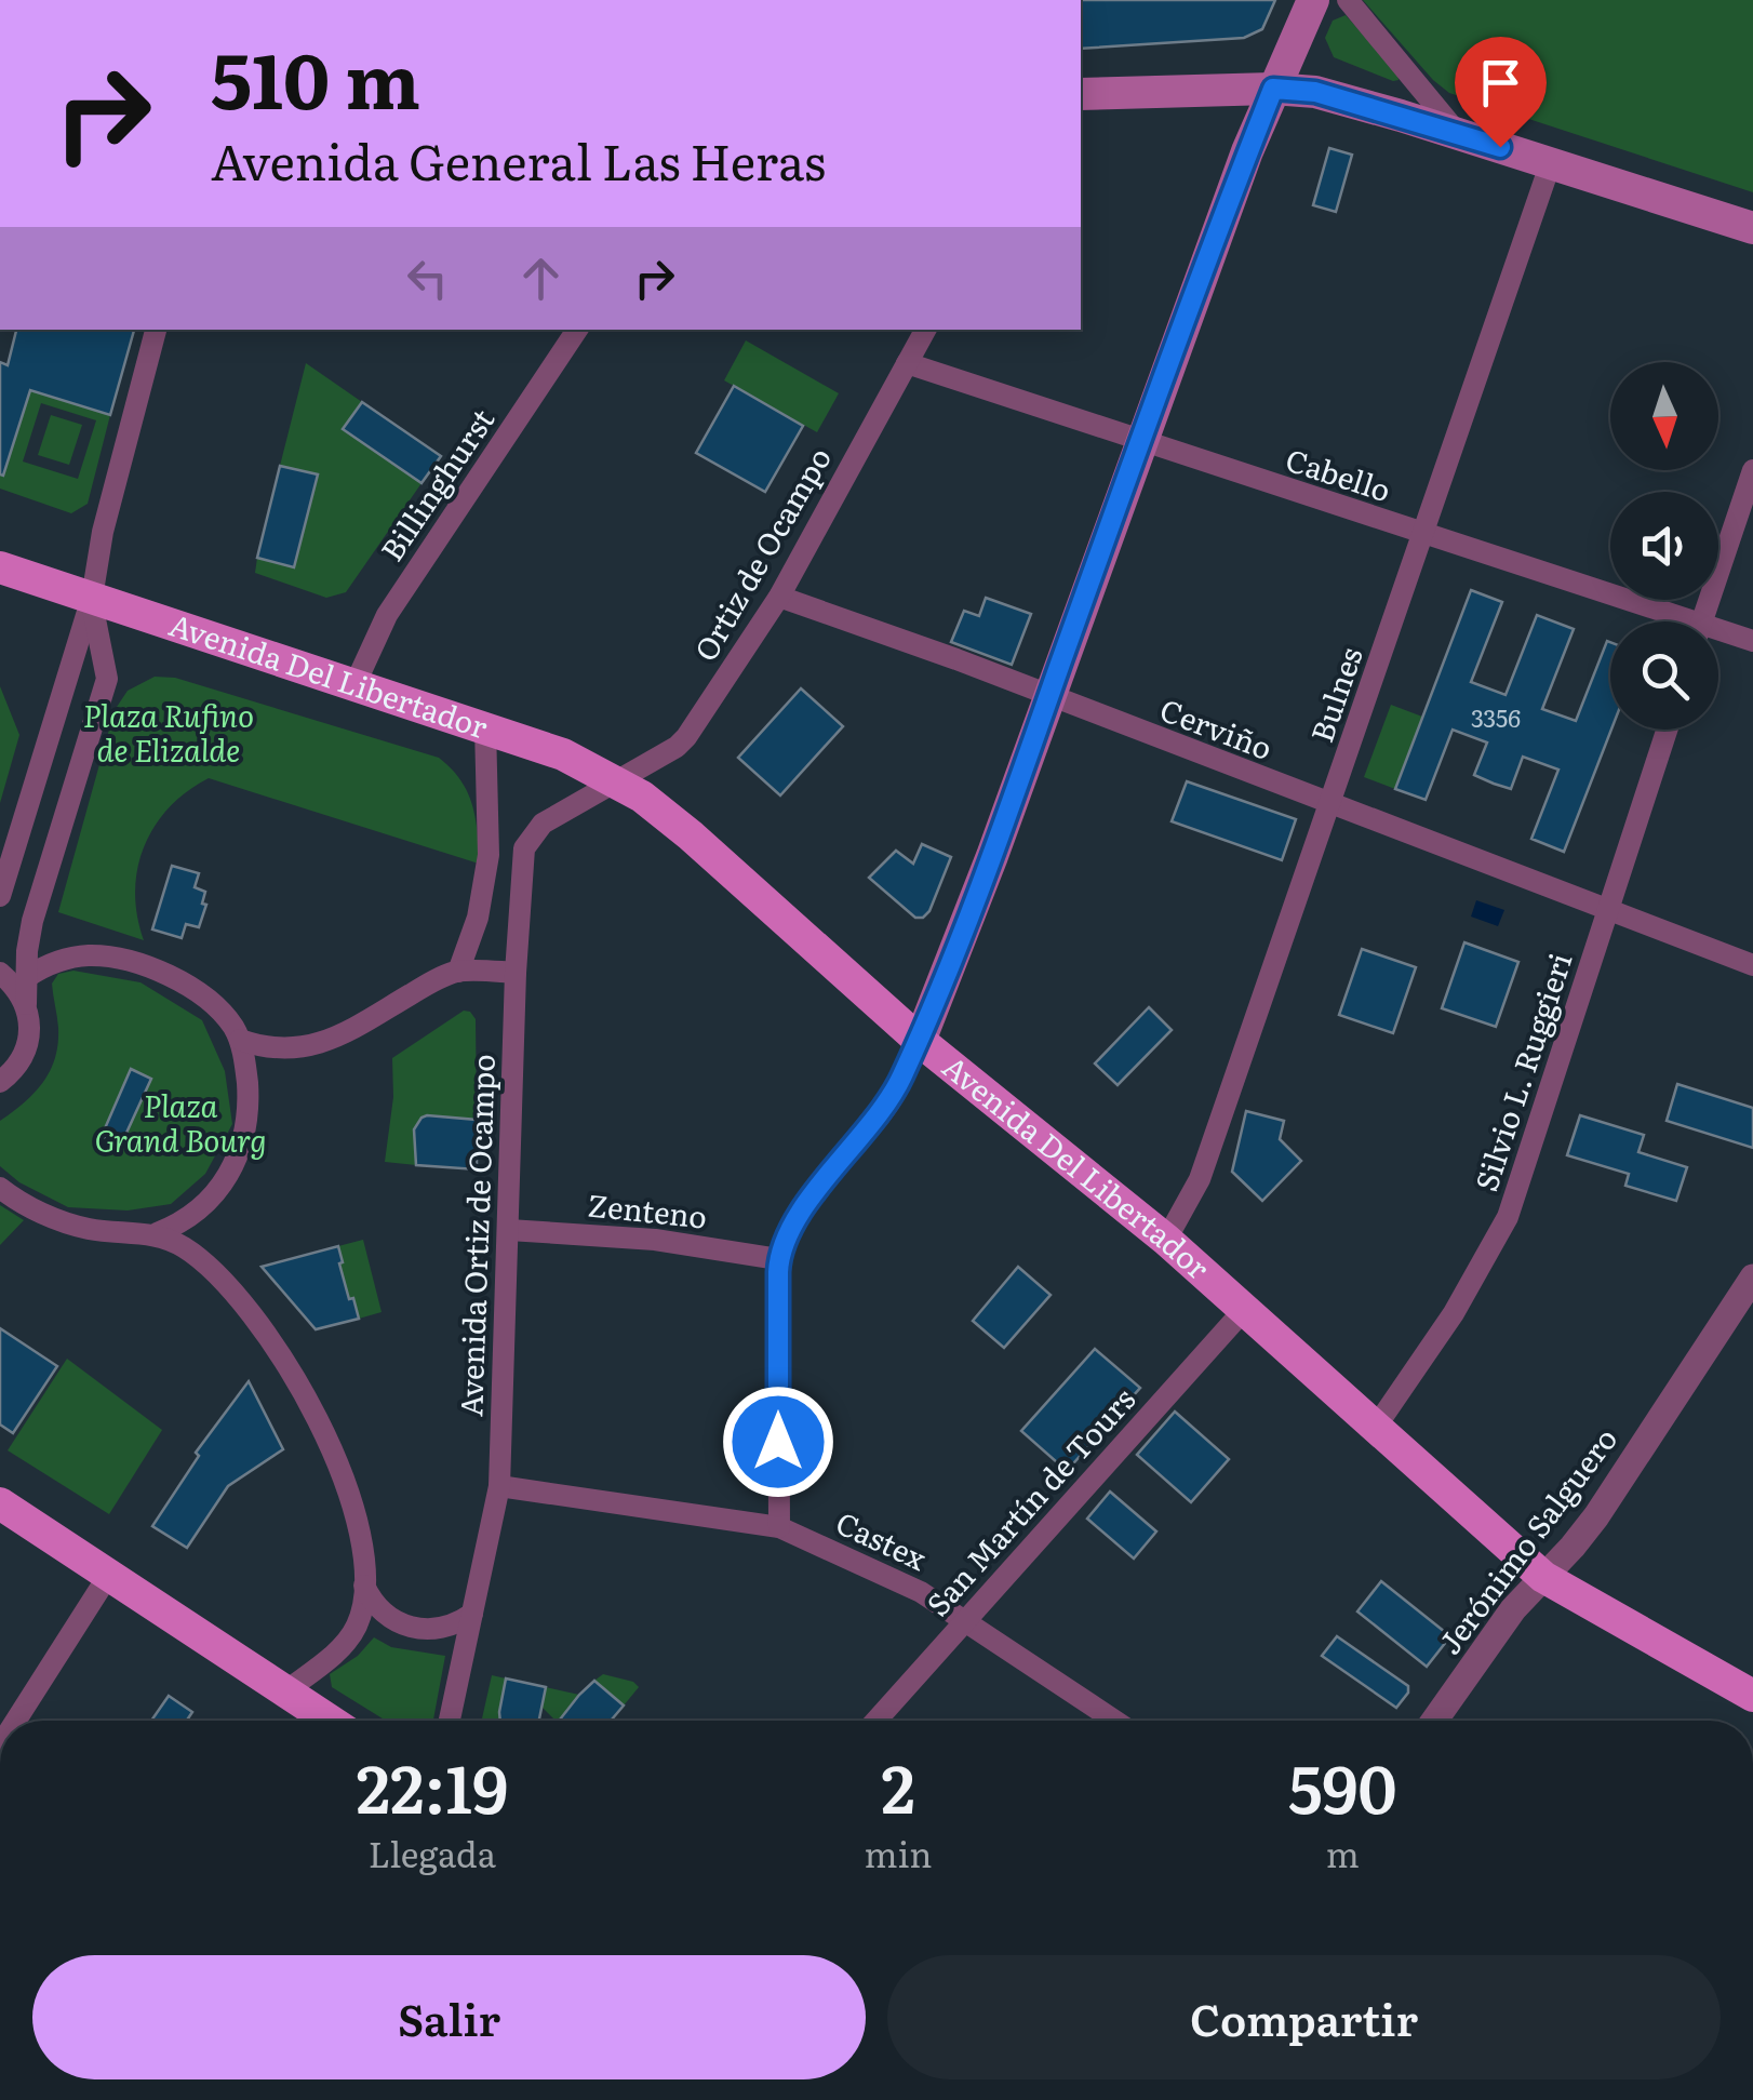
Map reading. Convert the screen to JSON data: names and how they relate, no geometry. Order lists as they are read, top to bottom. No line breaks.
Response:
{"streets":{"main road":["Avenida Del Libertador"],"street":["Cabello","Billinghurst","Ortiz de Ocampo","Bulnes","Cerviño","Silvio L. Ruggieri","Zenteno","Avenida Ortiz de Ocampo","San Martín de Tours","Castex","Jerónimo Salguero"]},"crossings":[["Cabello","Ortiz de Ocampo"],["Cabello","Bulnes"],["Billinghurst","Avenida Del Libertador"],["Ortiz de Ocampo","Avenida Del Libertador"],["Ortiz de Ocampo","Cerviño"],["Ortiz de Ocampo","Avenida Ortiz de Ocampo"],["Avenida Del Libertador","Bulnes"],["Avenida Del Libertador","Silvio L. Ruggieri"],["Avenida Del Libertador","Avenida Ortiz de Ocampo"],["Avenida Del Libertador","San Martín de Tours"],["Avenida Del Libertador","Jerónimo Salguero"],["Bulnes","Cerviño"],["Cerviño","Silvio L. Ruggieri"],["Zenteno","Avenida Ortiz de Ocampo"],["Avenida Ortiz de Ocampo","Castex"],["San Martín de Tours","Castex"]],"parks":["Plaza Rufino de Elizalde","Plaza Grand Bourg"],"house_numbers":["3356"],"north":"bottom","page":{"turn":["510 m","Avenida General Las Heras"],"eta":["22:19","Llegada","2","min","590","m"],"buttons":["Salir","Compartir"]}}
